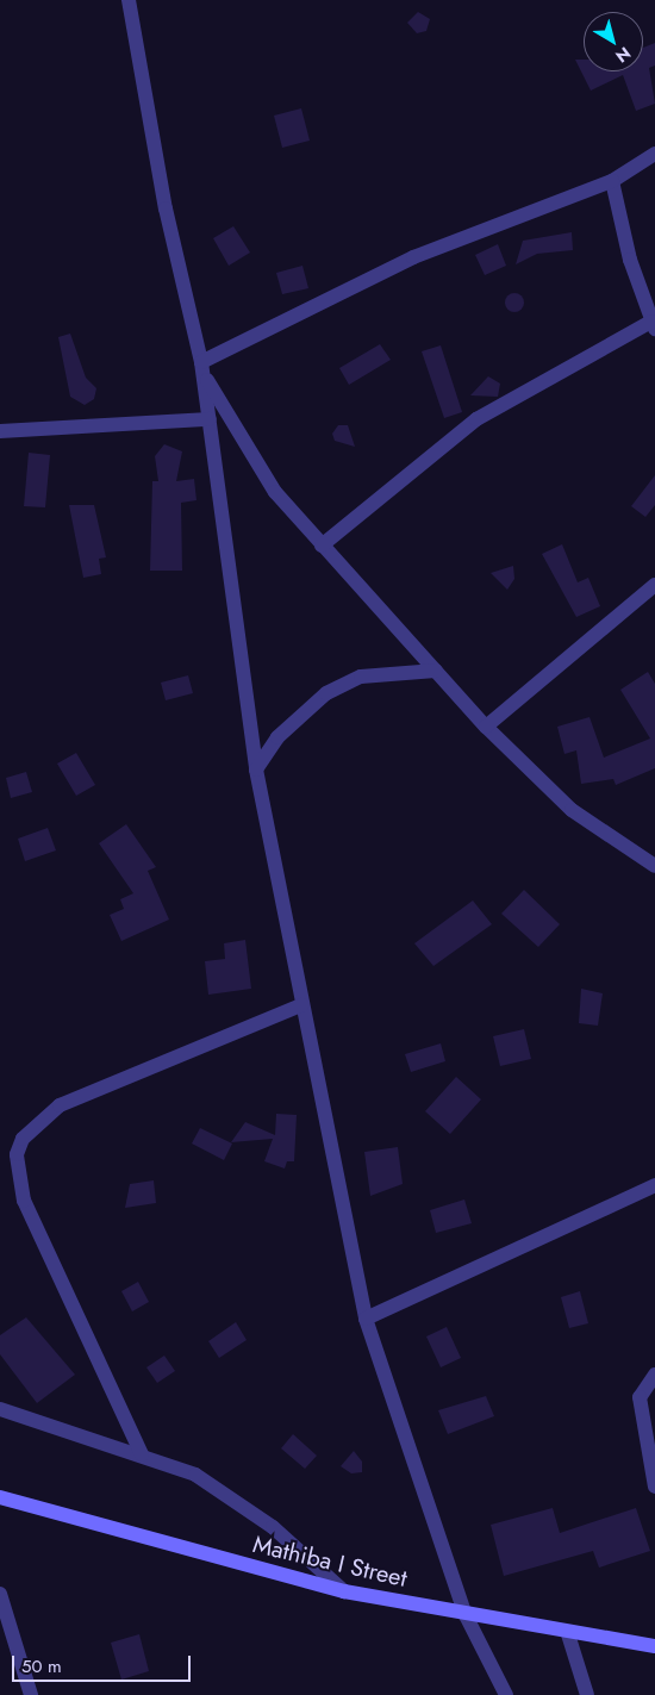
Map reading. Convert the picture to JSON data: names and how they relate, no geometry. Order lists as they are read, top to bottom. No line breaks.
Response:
{"streets":{"street":["Mathiba I Street"]},"scale_bar":"50 m","north":"bottom right"}
